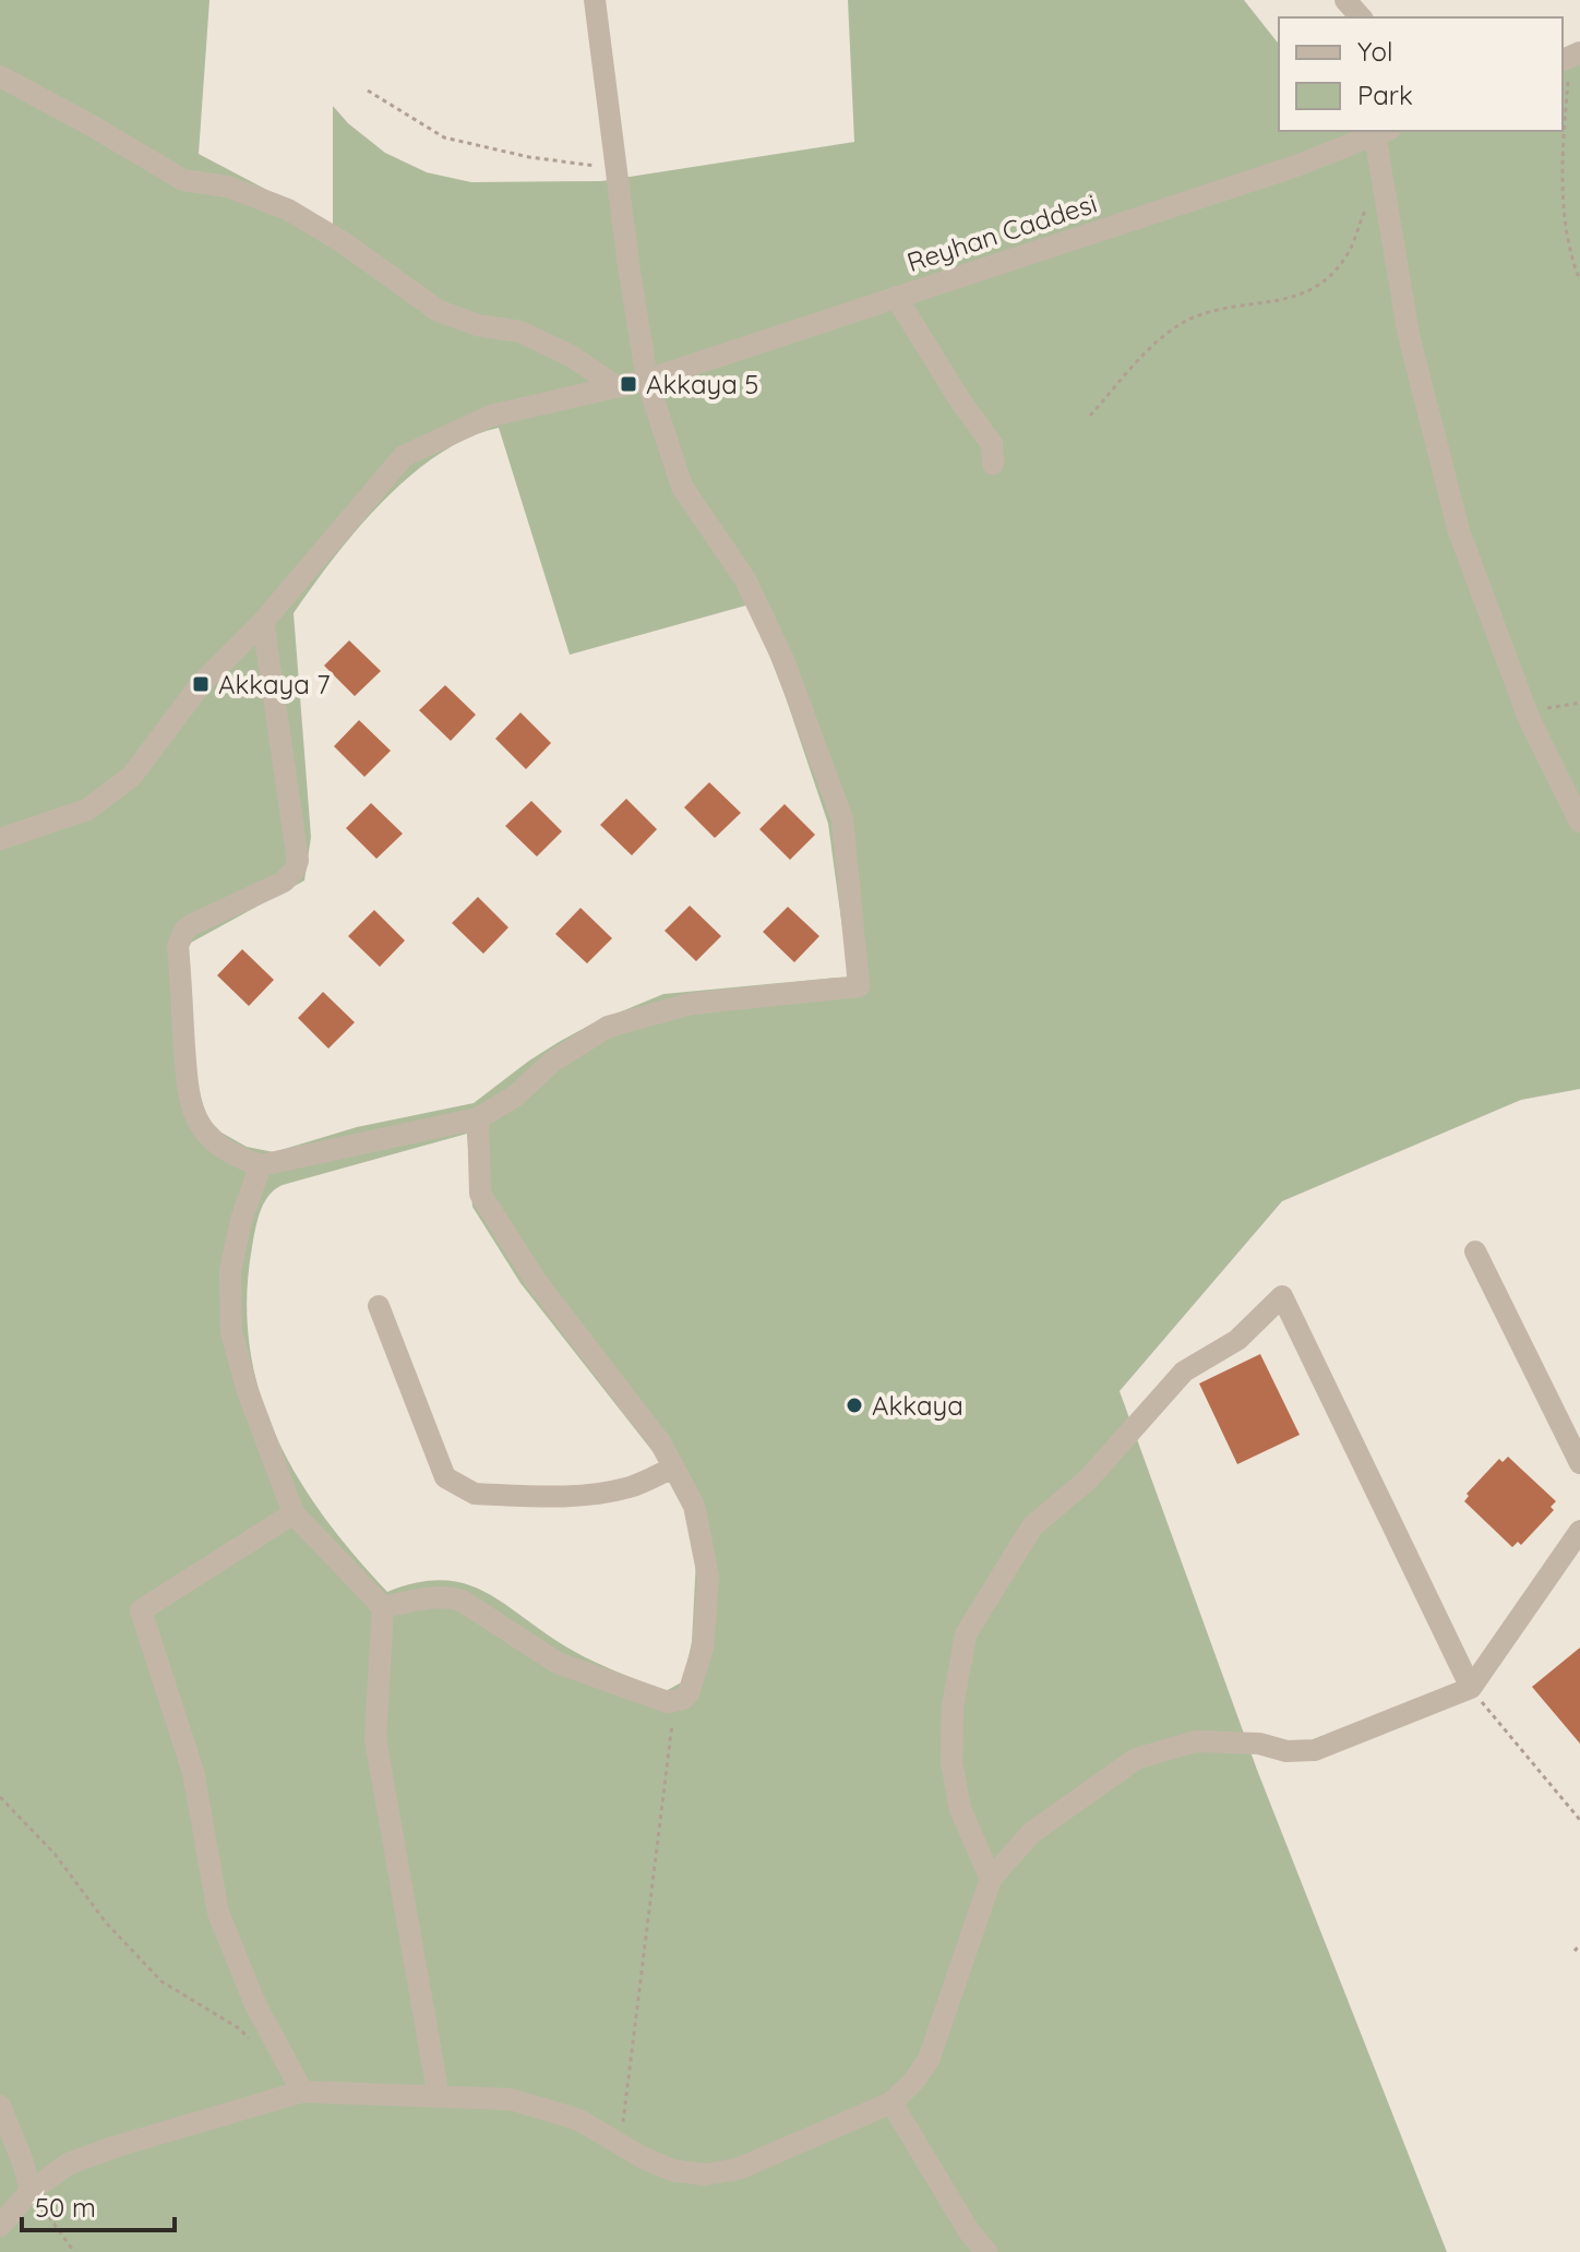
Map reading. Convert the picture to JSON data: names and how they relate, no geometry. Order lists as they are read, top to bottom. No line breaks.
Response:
{"streets":{"street":["Reyhan Caddesi"]},"places":{"transit":["Akkaya 5","Akkaya 7"],"other":["Akkaya"]},"legend":["Yol","Park"],"scale_bar":"50 m"}
